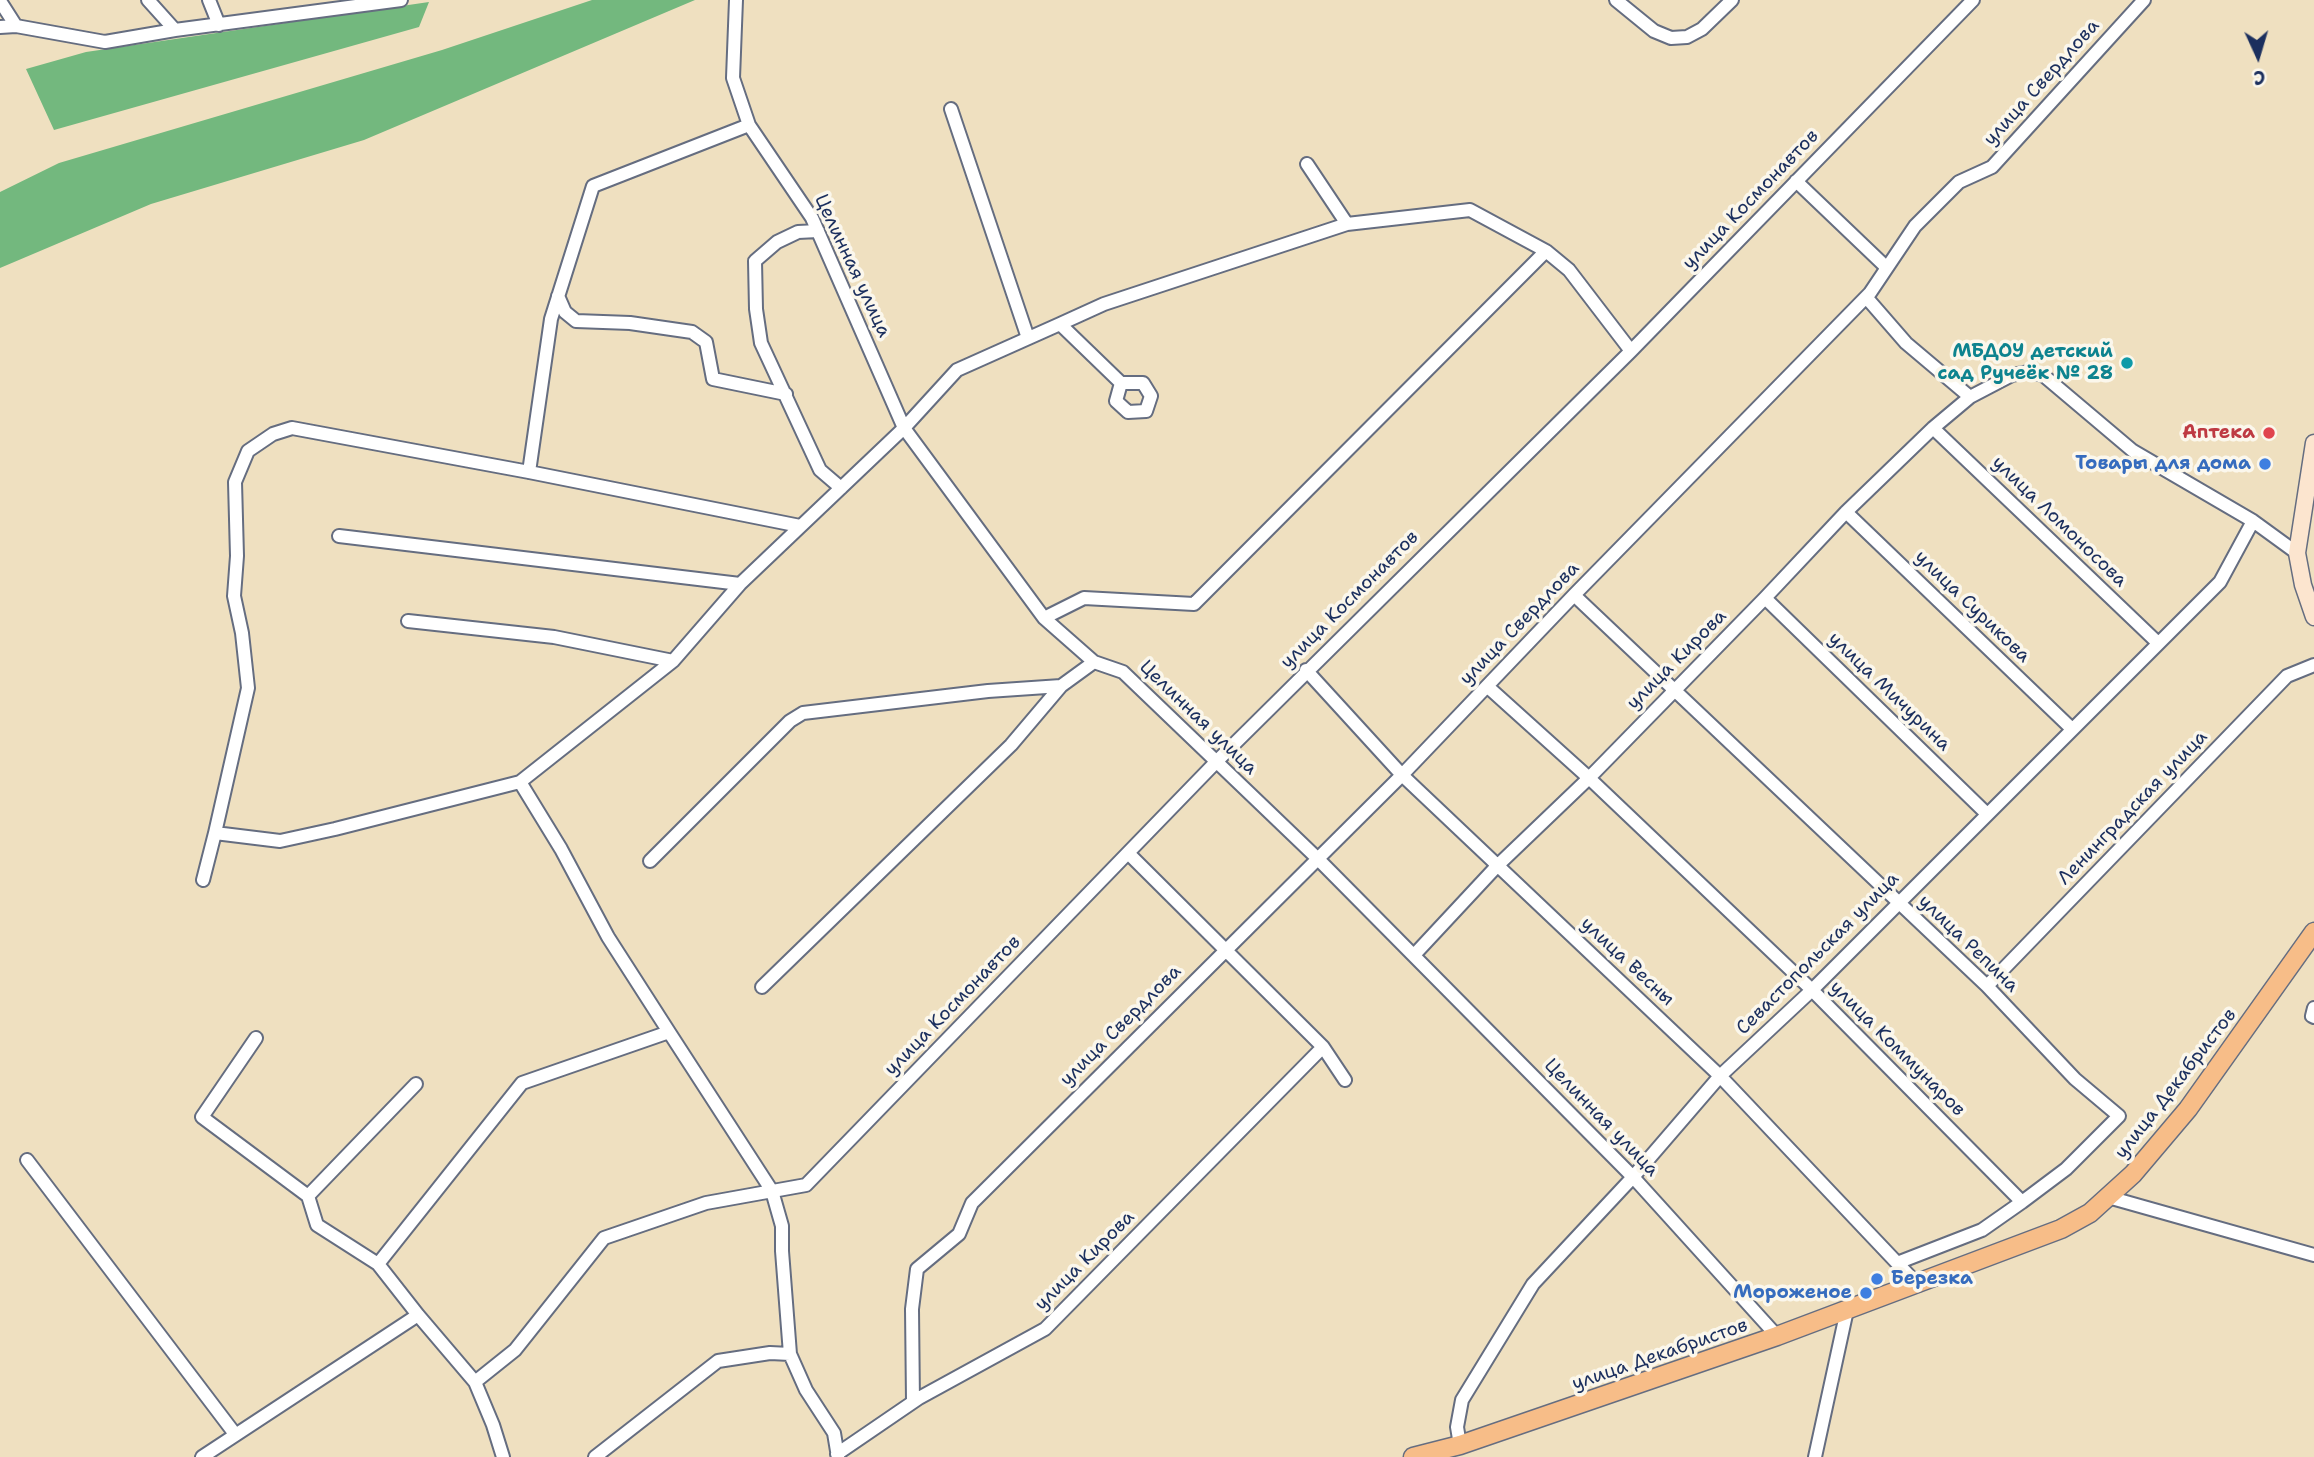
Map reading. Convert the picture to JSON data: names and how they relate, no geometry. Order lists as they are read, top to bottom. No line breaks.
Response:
{"streets":{"main road":["улица Декабристов"],"street":["улица Свердлова","улица Космонавтов","Целинная улица","улица Ломоносова","улица Сурикова","улица Кирова","улица Мичурина","Ленинградская улица","улица Репина","Севастопольская улица","улица Весны","улица Коммунаров"]},"crossings":[["улица Свердлова","Целинная улица"],["улица Свердлова","улица Кирова"],["улица Свердлова","улица Репина"],["улица Свердлова","улица Весны"],["улица Свердлова","улица Коммунаров"],["улица Космонавтов","Целинная улица"],["улица Космонавтов","улица Весны"],["Целинная улица","улица Кирова"],["Целинная улица","Севастопольская улица"],["Целинная улица","улица Декабристов"],["улица Ломоносова","улица Кирова"],["улица Ломоносова","Севастопольская улица"],["улица Сурикова","улица Кирова"],["улица Сурикова","Севастопольская улица"],["улица Кирова","улица Мичурина"],["улица Кирова","улица Репина"],["улица Кирова","Севастопольская улица"],["улица Кирова","улица Весны"],["улица Кирова","улица Коммунаров"],["улица Мичурина","Севастопольская улица"],["Ленинградская улица","улица Репина"],["улица Репина","Севастопольская улица"],["улица Репина","улица Коммунаров"],["Севастопольская улица","улица Весны"],["Севастопольская улица","улица Коммунаров"],["Севастопольская улица","улица Декабристов"],["улица Весны","улица Декабристов"]],"places":["МБДОУ детский сад Ручеёк № 28","Аптека","Товары для дома","Березка","Мороженое"],"north":"bottom"}
